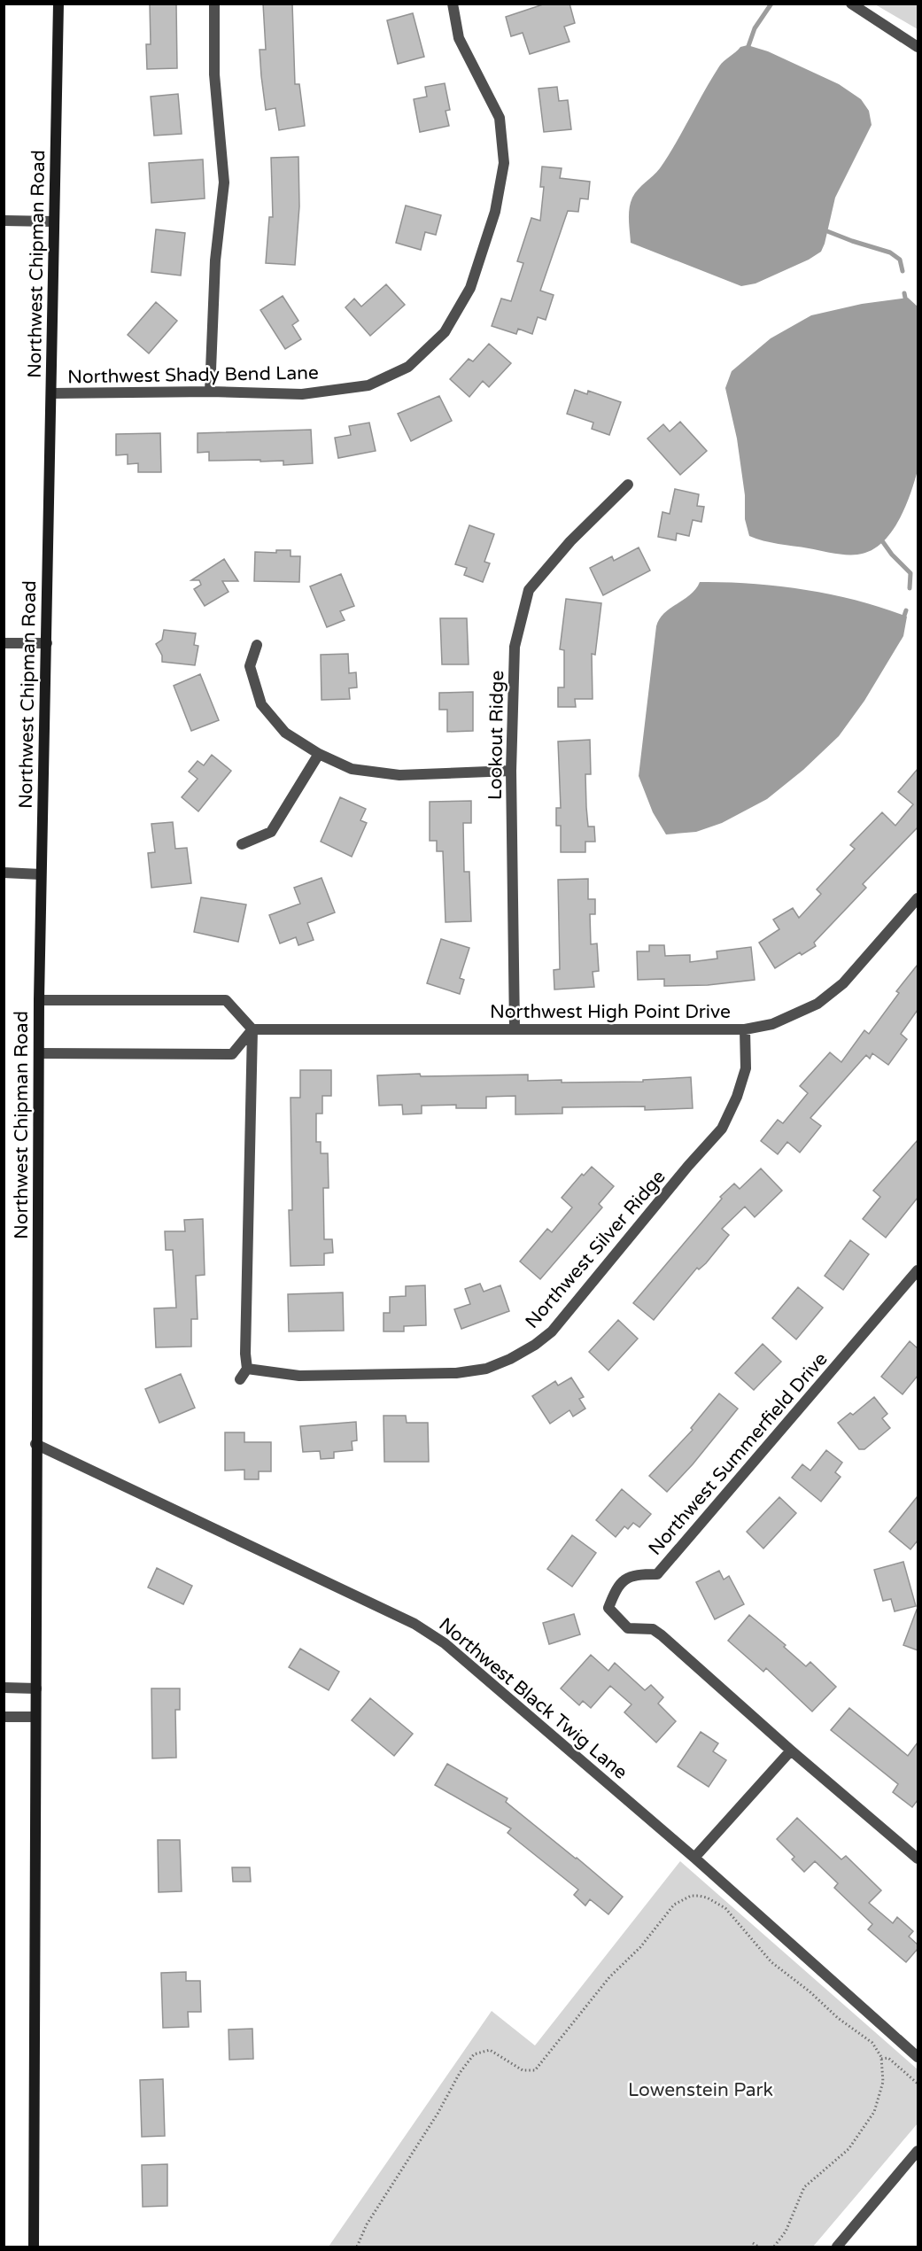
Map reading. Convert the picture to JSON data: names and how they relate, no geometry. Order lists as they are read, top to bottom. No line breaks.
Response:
{"streets":{"main road":["Northwest Chipman Road"],"street":["Northwest Shady Bend Lane","Lookout Ridge","Northwest High Point Drive","Northwest Silver Ridge","Northwest Summerfield Drive","Northwest Black Twig Lane"]},"crossings":[["Northwest Chipman Road","Northwest Shady Bend Lane"],["Northwest Chipman Road","Northwest Black Twig Lane"],["Lookout Ridge","Northwest High Point Drive"],["Northwest High Point Drive","Northwest Silver Ridge"]],"parks":["Lowenstein Park"]}
